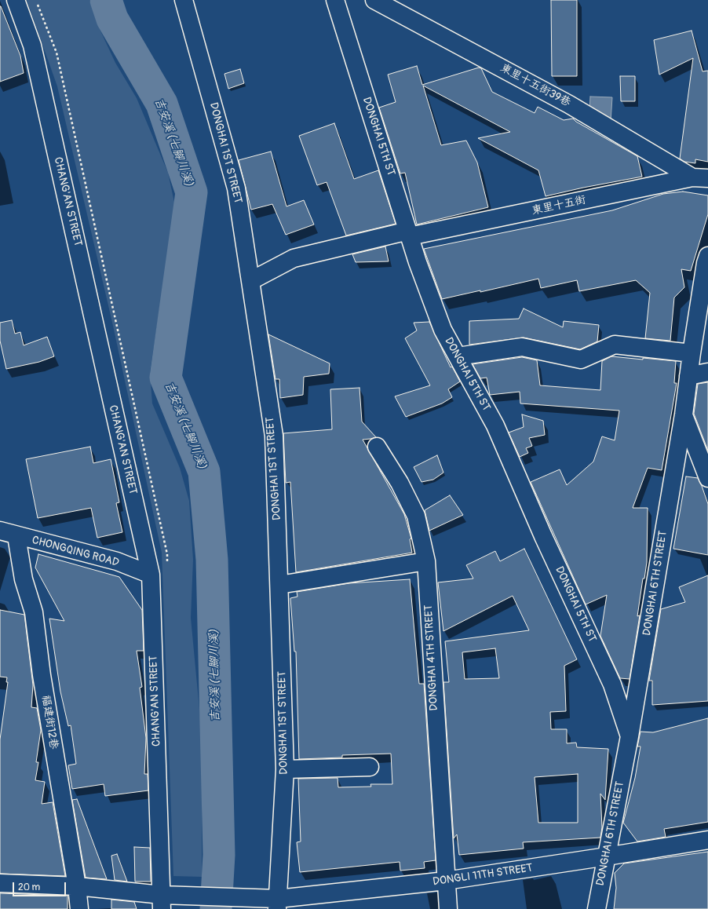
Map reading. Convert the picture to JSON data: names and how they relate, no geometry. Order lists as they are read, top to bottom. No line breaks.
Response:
{"streets":{"street":["東里十五街39巷","DONGHAI 5TH ST","DONGHAI 1ST STREET","CHANG'AN STREET","東里十五街","CHONGQING ROAD","DONGHAI 6TH STREET","DONGHAI 4TH STREET","福建街12巷","DONGLI 11TH STREET"]},"crossings":[["東里十五街39巷","東里十五街"],["DONGHAI 5TH ST","東里十五街"],["DONGHAI 5TH ST","DONGHAI 6TH STREET"],["DONGHAI 1ST STREET","東里十五街"],["DONGHAI 1ST STREET","DONGLI 11TH STREET"],["CHANG'AN STREET","CHONGQING ROAD"],["CHANG'AN STREET","DONGLI 11TH STREET"],["CHONGQING ROAD","福建街12巷"],["DONGHAI 6TH STREET","DONGLI 11TH STREET"],["DONGHAI 4TH STREET","DONGLI 11TH STREET"],["福建街12巷","DONGLI 11TH STREET"]],"water":["吉安溪 (七腳川溪)"],"scale_bar":"20 m"}
